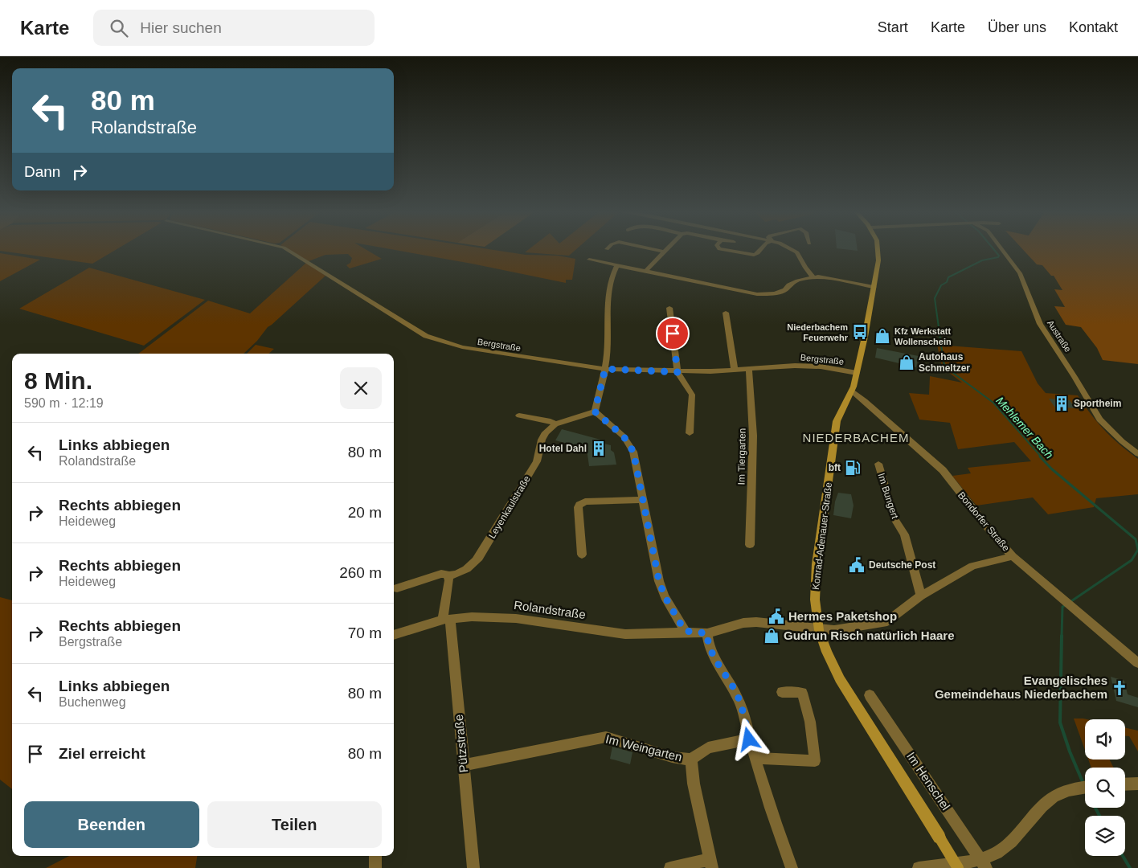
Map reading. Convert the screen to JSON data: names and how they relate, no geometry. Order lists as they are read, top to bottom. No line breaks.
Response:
{"streets":{"main road":["Konrad-Adenauer-Straße"],"street":["Austraße","Bergstraße","Im Tiergarten","Im Bungert","Leyenkaulstraße","Bondorfer Straße","Rolandstraße","Pützstraße","Im Weingarten","Im Henschel"]},"crossings":[["Bergstraße","Im Tiergarten"],["Bergstraße","Konrad-Adenauer-Straße"],["Bondorfer Straße","Konrad-Adenauer-Straße"],["Rolandstraße","Pützstraße"],["Pützstraße","Im Weingarten"]],"districts":["NIEDERBACHEM"],"water":["Mehlemer Bach"],"places":{"bus stop":["Niederbachem Feuerwehr"],"shop":["Kfz Werkstatt Wollenschein","Autohaus Schmeltzer","Gudrun Risch natürlich Haare"],"building":["Sportheim","Hotel Dahl"],"fuel station":["bft"],"public building":["Deutsche Post","Hermes Paketshop"],"church":["Evangelisches Gemeindehaus Niederbachem"]},"page":{"header":"Karte","search":"Hier suchen","nav":["Start","Karte","Über uns","Kontakt"],"turn":["80 m","Rolandstraße"],"then":"Dann","heading":["8 Min.","590 m · 12:19"],"list":[{"name":"Links abbiegen","note":"Rolandstraße","value":"80 m"},{"name":"Rechts abbiegen","note":"Heideweg","value":"20 m"},{"name":"Rechts abbiegen","note":"Heideweg","value":"260 m"},{"name":"Rechts abbiegen","note":"Bergstraße","value":"70 m"},{"name":"Links abbiegen","note":"Buchenweg","value":"80 m"},{"name":"Ziel erreicht","value":"80 m"}],"buttons":["Beenden","Teilen"]}}
